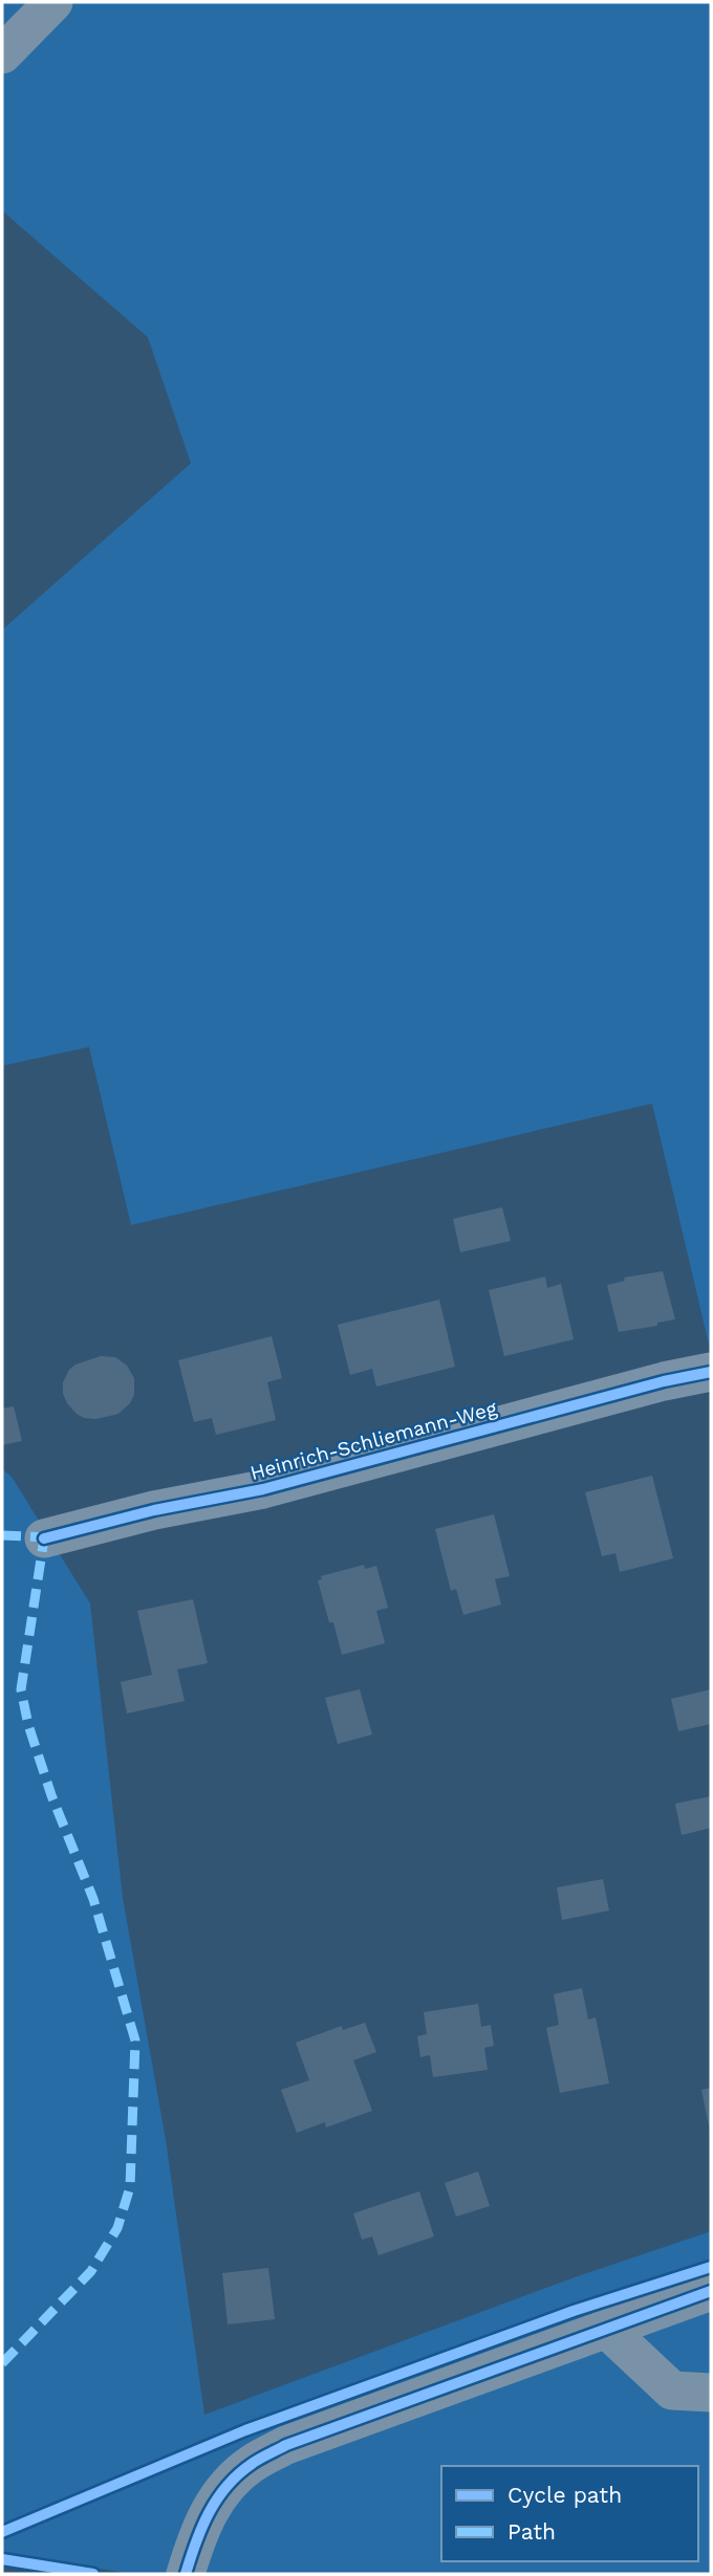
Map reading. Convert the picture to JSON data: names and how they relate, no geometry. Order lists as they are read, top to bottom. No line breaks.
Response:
{"streets":{"street":["Heinrich-Schliemann-Weg"]},"legend":["Cycle path","Path"]}
